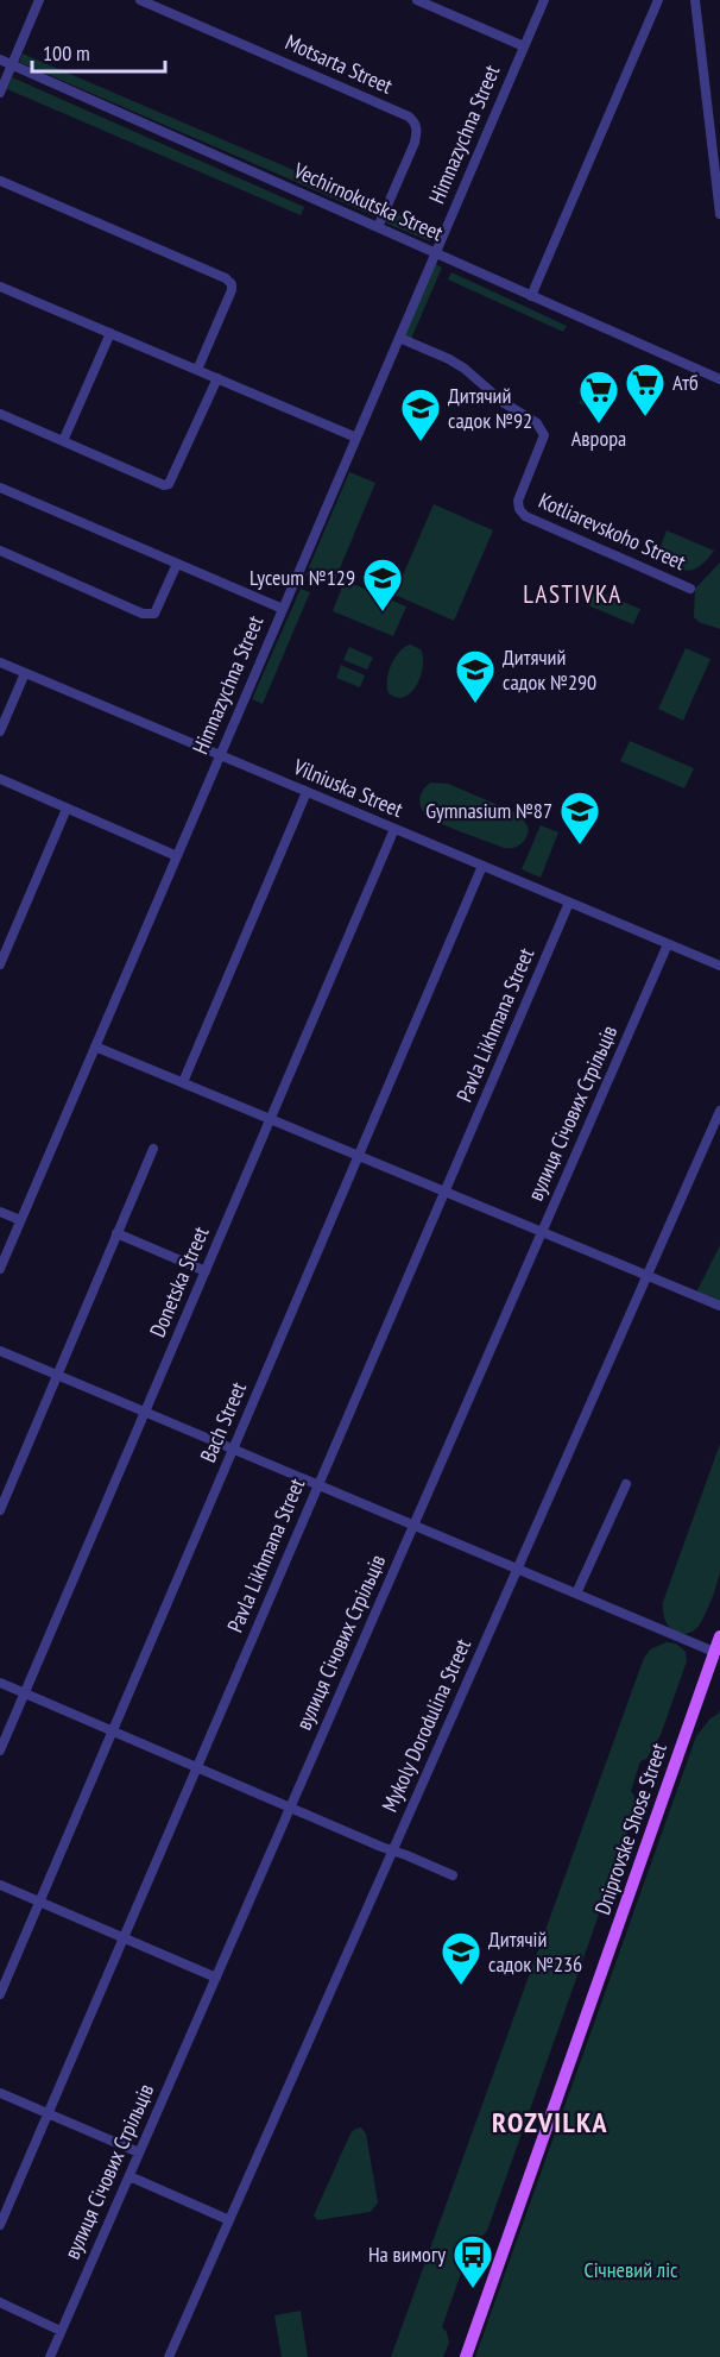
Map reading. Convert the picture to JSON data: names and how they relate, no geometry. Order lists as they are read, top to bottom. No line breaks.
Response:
{"streets":{"main road":["Dniprovske Shose Street"],"street":["Motsarta Street","Himnazychna Street","Vechirnokutska Street","Kotliarevskoho Street","Vilniuska Street","Pavla Likhmana Street","вулиця Січових Стрільців","Donetska Street","Bach Street","Mykoly Dorodulina Street"]},"crossings":[["Motsarta Street","Vechirnokutska Street"],["Himnazychna Street","Vechirnokutska Street"],["Himnazychna Street","Kotliarevskoho Street"],["Himnazychna Street","Vilniuska Street"],["Vilniuska Street","Pavla Likhmana Street"],["Vilniuska Street","вулиця Січових Стрільців"],["Vilniuska Street","Donetska Street"],["Vilniuska Street","Bach Street"]],"districts":["LASTIVKA","ROZVILKA"],"parks":["Січневий ліс"],"places":{"supermarket":["Атб","Аврора"],"school or university":["Дитячий садок №92","Lyceum №129","Дитячий садок №290","Gymnasium №87","Дитячій садок №236"],"bus stop":["На вимогу"]},"scale_bar":"100 m"}
